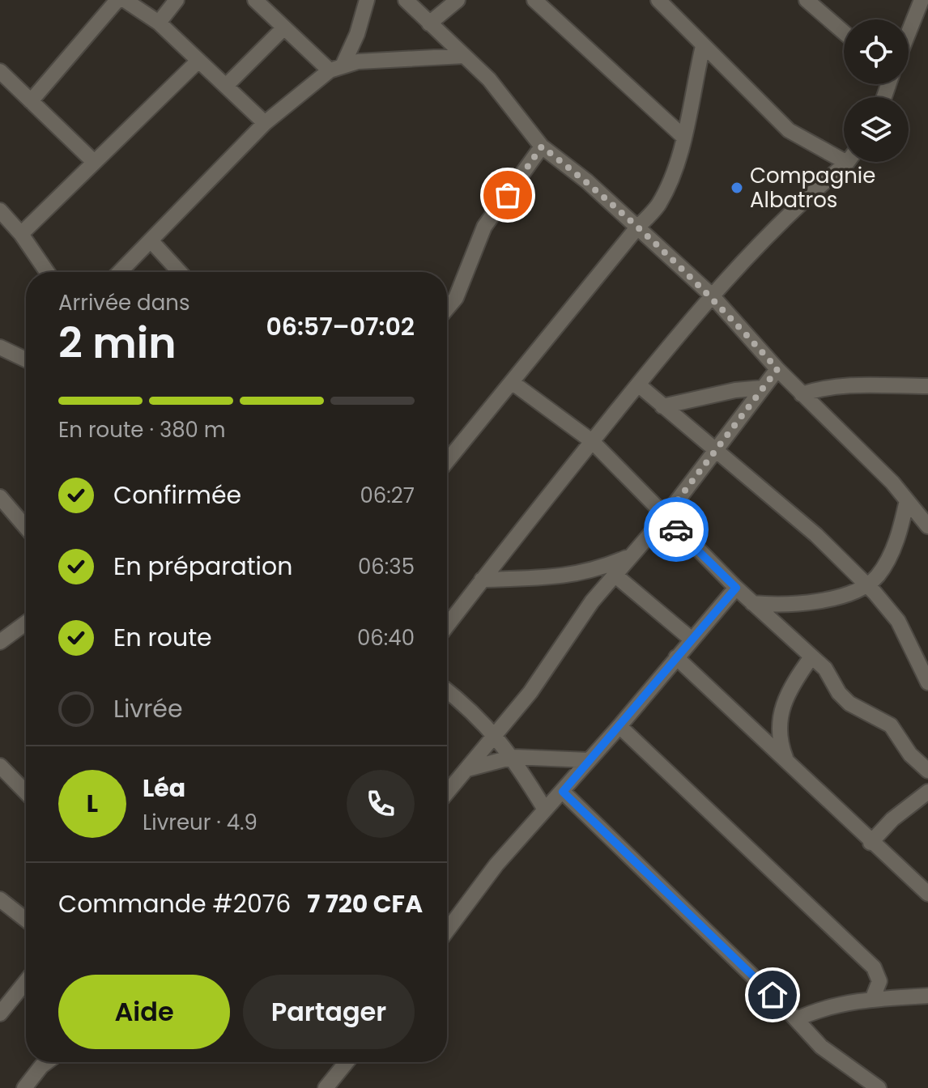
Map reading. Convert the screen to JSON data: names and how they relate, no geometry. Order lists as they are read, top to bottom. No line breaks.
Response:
{"places":["Compagnie Albatros"],"page":{"heading":["2 min","Arrivée dans","06:57–07:02"],"panel":["Léa","Livreur · 4.9","Commande #2076","7 720 CFA"],"bar":"En route · 380 m","list":[["Confirmée","06:27"],["En préparation","06:35"],["En route","06:40"],"Livrée"],"round":"L","buttons":["Aide","Partager"]}}
